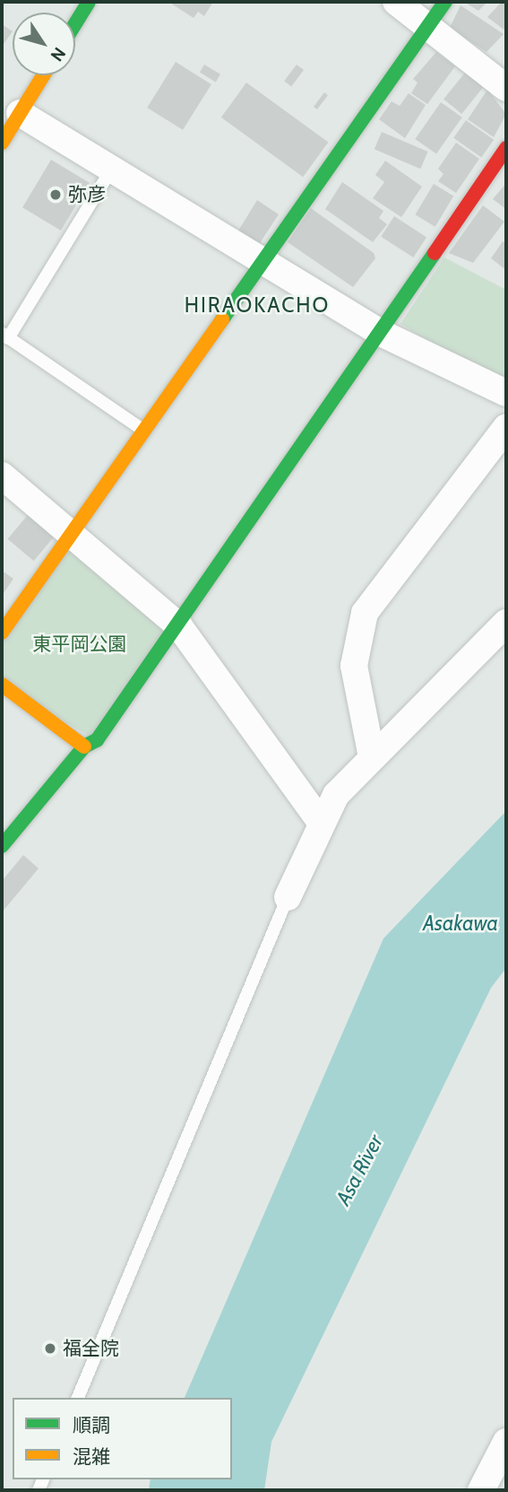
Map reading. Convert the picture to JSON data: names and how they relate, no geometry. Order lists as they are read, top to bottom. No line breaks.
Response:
{"districts":["HIRAOKACHO"],"water":["Asakawa","Asa River"],"parks":["東平岡公園"],"places":["弥彦","福全院"],"legend":["順調","混雑"],"north":"bottom right"}
